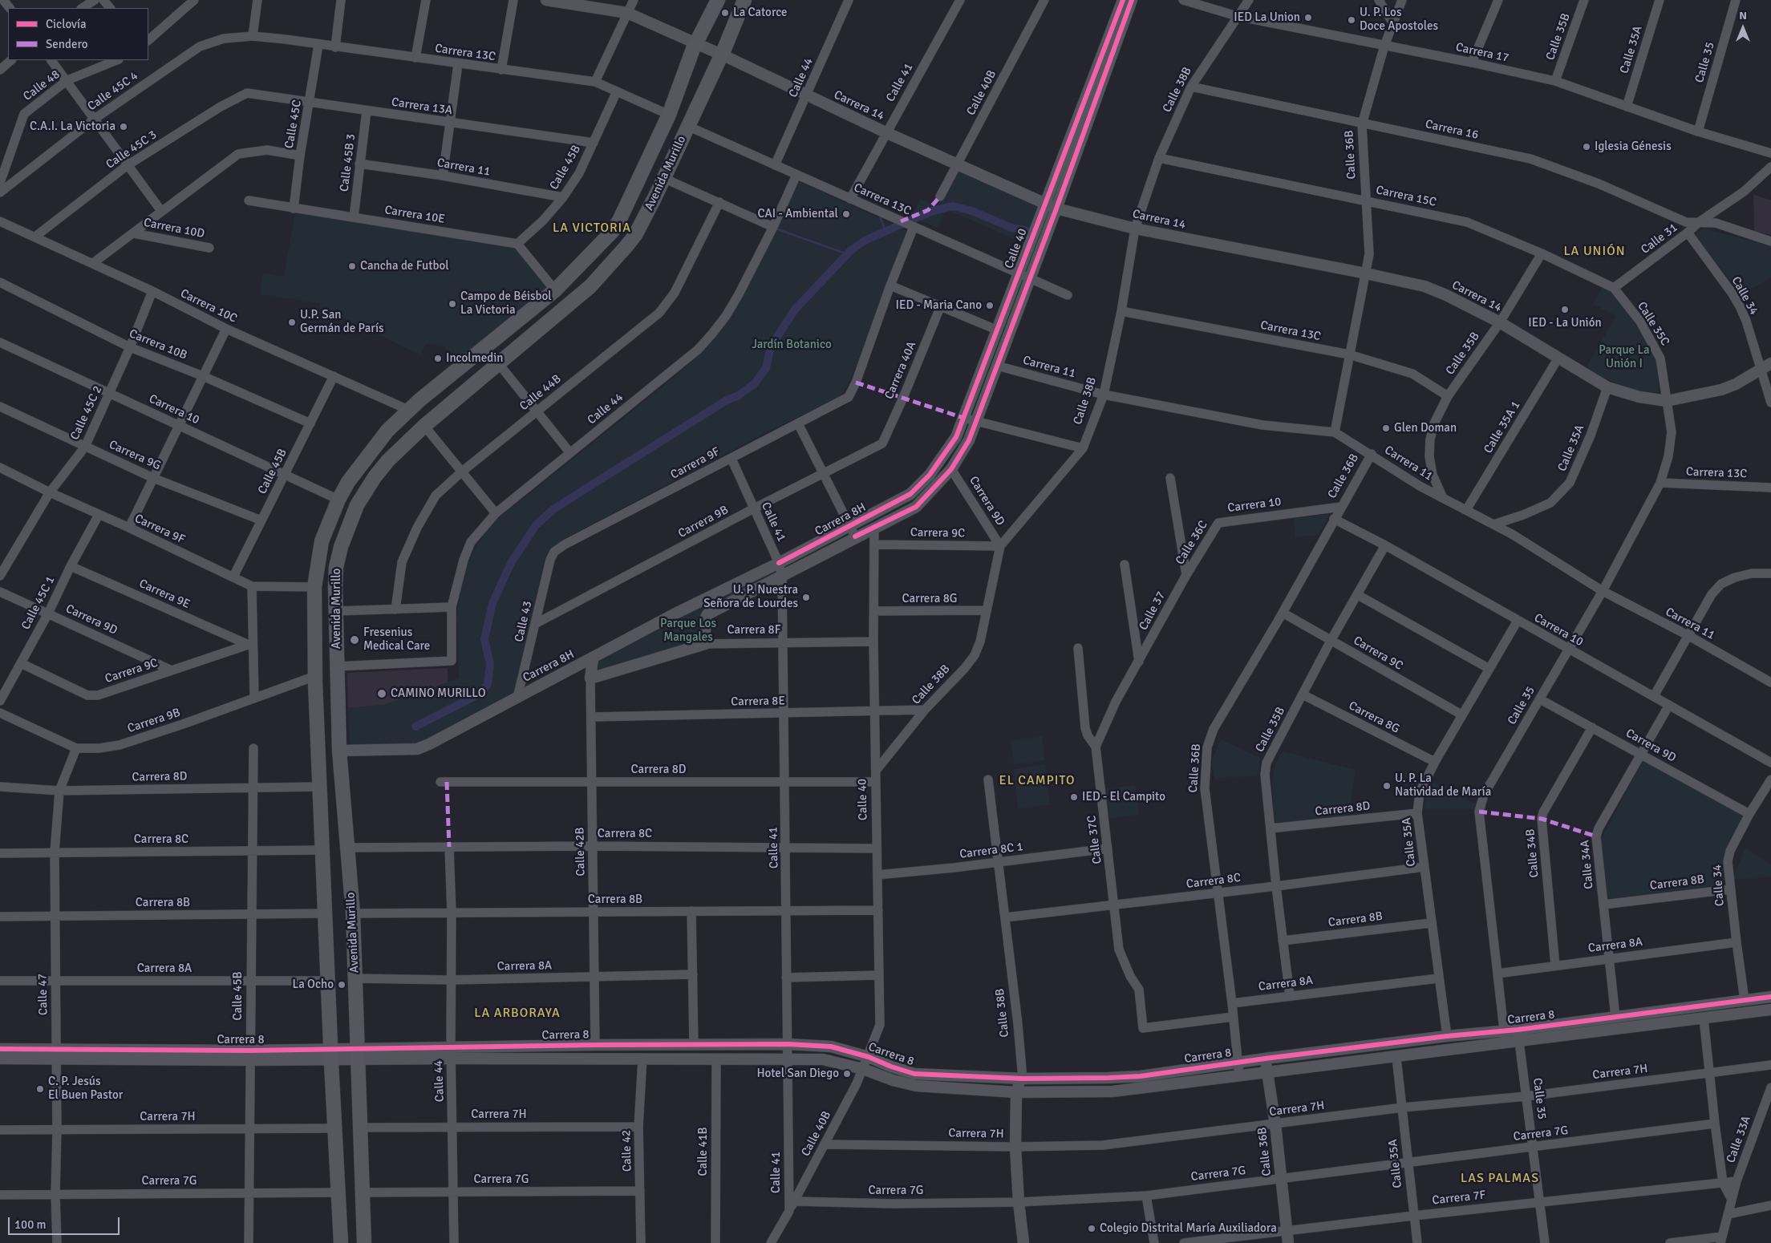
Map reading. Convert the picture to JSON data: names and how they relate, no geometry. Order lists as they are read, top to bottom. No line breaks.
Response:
{"streets":{"main road":["Avenida Murillo"],"street":["Calle 35B","Calle 35A","Carrera 13C","Carrera 17","Calle 35","Calle 44","Calle 41","Calle 48","Calle 38B","Calle 45C 4","Calle 40B","Carrera 14","Carrera 13A","Calle 45C","Carrera 16","Calle 45C 3","Calle 36B","Calle 45B 3","Carrera 11","Calle 45B","Carrera 15C","Carrera 10E","Carrera 10D","Calle 31","Calle 40","Calle 34","Carrera 10C","Calle 35C","Carrera 10B","Carrera 40A","Calle 44B","Carrera 10","Calle 45C 2","Calle 35A 1","Carrera 9G","Carrera 9F","Carrera 9D","Carrera 8H","Carrera 9B","Carrera 9C","Calle 36C","Carrera 9E","Carrera 8G","Calle 45C 1","Calle 37","Calle 43","Carrera 8F","Carrera 8E","Carrera 8D","Carrera 8C","Calle 37C","Carrera 8C 1","Calle 42B","Calle 34B","Calle 34A","Carrera 8B","Carrera 8A","Calle 47","Carrera 8","Carrera 7H","Carrera 7G","Calle 33A","Calle 42","Calle 41B","Carrera 7F"]},"crossings":[["Calle 35B","Carrera 13C"],["Calle 35B","Carrera 17"],["Calle 35B","Carrera 14"],["Calle 35B","Carrera 11"],["Calle 35B","Carrera 15C"],["Calle 35B","Carrera 10"],["Calle 35B","Carrera 9C"],["Calle 35B","Carrera 8G"],["Calle 35B","Carrera 8D"],["Calle 35B","Carrera 8C"],["Calle 35B","Carrera 8B"],["Calle 35B","Carrera 8A"],["Calle 35A","Carrera 17"],["Calle 35A","Carrera 14"],["Calle 35A","Carrera 11"],["Calle 35A","Carrera 10"],["Calle 35A","Carrera 9C"],["Calle 35A","Carrera 8G"],["Calle 35A","Carrera 8D"],["Calle 35A","Carrera 8C"],["Calle 35A","Carrera 8B"],["Calle 35A","Carrera 8A"],["Calle 35A","Carrera 8"],["Calle 35A","Carrera 7H"],["Calle 35A","Carrera 7G"],["Calle 35A","Carrera 7F"],["Carrera 13C","Calle 35"],["Carrera 13C","Calle 44"],["Carrera 13C","Calle 41"],["Carrera 13C","Calle 38B"],["Carrera 13C","Calle 45C 4"],["Carrera 13C","Calle 45C"],["Carrera 13C","Calle 36B"],["Carrera 13C","Calle 45B"],["Carrera 13C","Avenida Murillo"],["Carrera 13C","Calle 40"],["Carrera 17","Calle 35"],["Carrera 17","Calle 38B"],["Carrera 17","Calle 36B"],["Calle 35","Carrera 14"],["Calle 35","Carrera 11"],["Calle 35","Calle 35C"],["Calle 35","Carrera 10"],["Calle 35","Carrera 9D"],["Calle 35","Carrera 8A"],["Calle 35","Carrera 8"],["Calle 35","Carrera 7H"],["Calle 35","Carrera 7G"],["Calle 35","Carrera 7F"],["Calle 44","Carrera 14"],["Calle 44","Avenida Murillo"],["Calle 44","Carrera 8C"],["Calle 44","Carrera 8B"],["Calle 44","Carrera 8A"],["Calle 44","Carrera 8"],["Calle 44","Carrera 7H"],["Calle 44","Carrera 7G"],["Calle 41","Calle 40B"],["Calle 41","Carrera 14"],["Calle 41","Carrera 9F"],["Calle 41","Carrera 8H"],["Calle 41","Carrera 9B"],["Calle 41","Carrera 8F"],["Calle 41","Carrera 8E"],["Calle 41","Carrera 8D"],["Calle 41","Carrera 8C"],["Calle 41","Carrera 8B"],["Calle 41","Carrera 8"],["Calle 38B","Carrera 14"],["Calle 38B","Carrera 16"],["Calle 38B","Carrera 11"],["Calle 38B","Carrera 15C"],["Calle 38B","Calle 40"],["Calle 38B","Carrera 9D"],["Calle 38B","Carrera 9C"],["Calle 38B","Carrera 8G"],["Calle 38B","Carrera 8E"],["Calle 38B","Carrera 8C"],["Calle 38B","Carrera 8C 1"],["Calle 38B","Carrera 8"],["Calle 40B","Carrera 14"],["Calle 40B","Calle 40"],["Calle 40B","Carrera 8"],["Calle 40B","Carrera 7H"],["Calle 40B","Carrera 7G"],["Carrera 14","Calle 36B"],["Carrera 14","Avenida Murillo"],["Carrera 14","Calle 40"],["Carrera 14","Calle 34"],["Carrera 14","Calle 35C"],["Carrera 14","Calle 35A 1"],["Carrera 13A","Calle 45C"],["Carrera 13A","Calle 45C 3"],["Carrera 13A","Calle 45B 3"],["Carrera 13A","Calle 45B"],["Calle 45C","Carrera 10E"],["Carrera 16","Calle 36B"],["Carrera 16","Calle 31"],["Calle 45C 3","Carrera 10C"],["Calle 36B","Carrera 11"],["Calle 36B","Carrera 15C"],["Calle 36B","Carrera 10"],["Calle 36B","Carrera 9C"],["Calle 36B","Carrera 8C"],["Calle 36B","Calle 37C"],["Calle 36B","Carrera 8A"],["Calle 36B","Carrera 8"],["Calle 36B","Carrera 7H"],["Calle 36B","Carrera 7G"],["Calle 36B","Carrera 7F"],["Calle 45B 3","Carrera 11"],["Calle 45B 3","Carrera 10E"],["Carrera 11","Calle 45B"],["Carrera 11","Calle 40"],["Carrera 11","Calle 35A 1"],["Calle 45B","Carrera 10E"],["Calle 45B","Carrera 10C"],["Calle 45B","Carrera 10B"],["Calle 45B","Carrera 10"],["Calle 45B","Carrera 9G"],["Calle 45B","Carrera 9F"],["Calle 45B","Carrera 8D"],["Calle 45B","Carrera 8C"],["Calle 45B","Carrera 8B"],["Calle 45B","Carrera 8A"],["Calle 45B","Carrera 8"],["Calle 45B","Carrera 7H"],["Calle 45B","Carrera 7G"],["Avenida Murillo","Carrera 10C"],["Avenida Murillo","Carrera 10"],["Avenida Murillo","Carrera 9F"],["Avenida Murillo","Carrera 8H"],["Avenida Murillo","Carrera 9B"],["Avenida Murillo","Carrera 8D"],["Avenida Murillo","Carrera 8C"],["Avenida Murillo","Carrera 8B"],["Avenida Murillo","Carrera 8A"],["Avenida Murillo","Carrera 8"],["Avenida Murillo","Carrera 7H"],["Avenida Murillo","Carrera 7G"],["Carrera 15C","Calle 31"],["Carrera 15C","Calle 35C"],["Calle 31","Calle 34"],["Calle 31","Calle 35C"],["Calle 40","Carrera 9D"],["Calle 40","Carrera 8H"],["Calle 40","Carrera 9C"],["Calle 40","Carrera 8G"],["Calle 40","Carrera 8F"],["Calle 40","Carrera 8E"],["Calle 40","Carrera 8D"],["Calle 40","Carrera 8C"],["Calle 40","Carrera 8C 1"],["Calle 40","Carrera 8B"],["Calle 40","Carrera 8"],["Calle 34","Carrera 9D"],["Calle 34","Carrera 8B"],["Calle 34","Carrera 8A"],["Calle 34","Carrera 8"],["Carrera 10C","Calle 45C 2"],["Carrera 10B","Calle 45C 2"],["Carrera 40A","Carrera 9B"],["Carrera 10","Calle 45C 2"],["Carrera 10","Calle 36C"],["Carrera 10","Calle 34A"],["Calle 45C 2","Carrera 9G"],["Calle 45C 2","Carrera 9F"],["Carrera 9F","Calle 45C 1"],["Carrera 9F","Calle 43"],["Carrera 9D","Carrera 9C"],["Carrera 9D","Calle 45C 1"],["Carrera 9D","Calle 34B"],["Carrera 9D","Calle 34A"],["Carrera 8H","Calle 43"],["Carrera 8H","Carrera 8F"],["Carrera 8H","Calle 42B"],["Carrera 9B","Calle 43"],["Carrera 9B","Calle 47"],["Carrera 9C","Carrera 9E"],["Carrera 9C","Calle 45C 1"],["Calle 36C","Calle 37"],["Carrera 9E","Calle 45C 1"],["Calle 37","Calle 37C"],["Carrera 8F","Calle 42B"],["Carrera 8E","Calle 42B"],["Carrera 8D","Calle 42B"],["Carrera 8D","Calle 47"],["Carrera 8C","Calle 37C"],["Carrera 8C","Calle 42B"],["Carrera 8C","Calle 47"],["Calle 37C","Carrera 8C 1"],["Calle 42B","Carrera 8B"],["Calle 42B","Carrera 8A"],["Calle 42B","Carrera 8"],["Calle 34B","Carrera 8A"],["Calle 34A","Carrera 8B"],["Calle 34A","Carrera 8A"],["Calle 34A","Carrera 8"],["Carrera 8B","Calle 47"],["Carrera 8A","Calle 47"],["Calle 47","Carrera 8"],["Calle 47","Carrera 7H"],["Calle 47","Carrera 7G"],["Carrera 8","Calle 42"],["Carrera 8","Calle 41B"],["Carrera 7H","Calle 42"],["Carrera 7G","Calle 42"],["Calle 33A","Carrera 7F"]],"districts":["LA VICTORIA","LA UNIÓN","EL CAMPITO","LA ARBORAYA","LAS PALMAS"],"parks":["Jardín Botanico","Parque La Unión I","Parque Los Mangales"],"places":["La Catorce","IED La Union","U. P. Los Doce Apostoles","C.A.I. La Victoria","Iglesia Génesis","CAI - Ambiental","Cancha de Futbol","Campo de Béisbol La Victoria","IED - Maria Cano","IED - La Unión","U.P. San Germán de París","Incolmedin","Glen Doman","U. P. Nuestra Señora de Lourdes","Fresenius Medical Care","CAMINO MURILLO","U. P. La Natividad de María","IED - El Campito","La Ocho","Hotel San Diego","C. P. Jesús El Buen Pastor","Colegio Distrital María Auxiliadora"],"legend":["Ciclovía","Sendero"],"scale_bar":"100 m","north":"top"}
